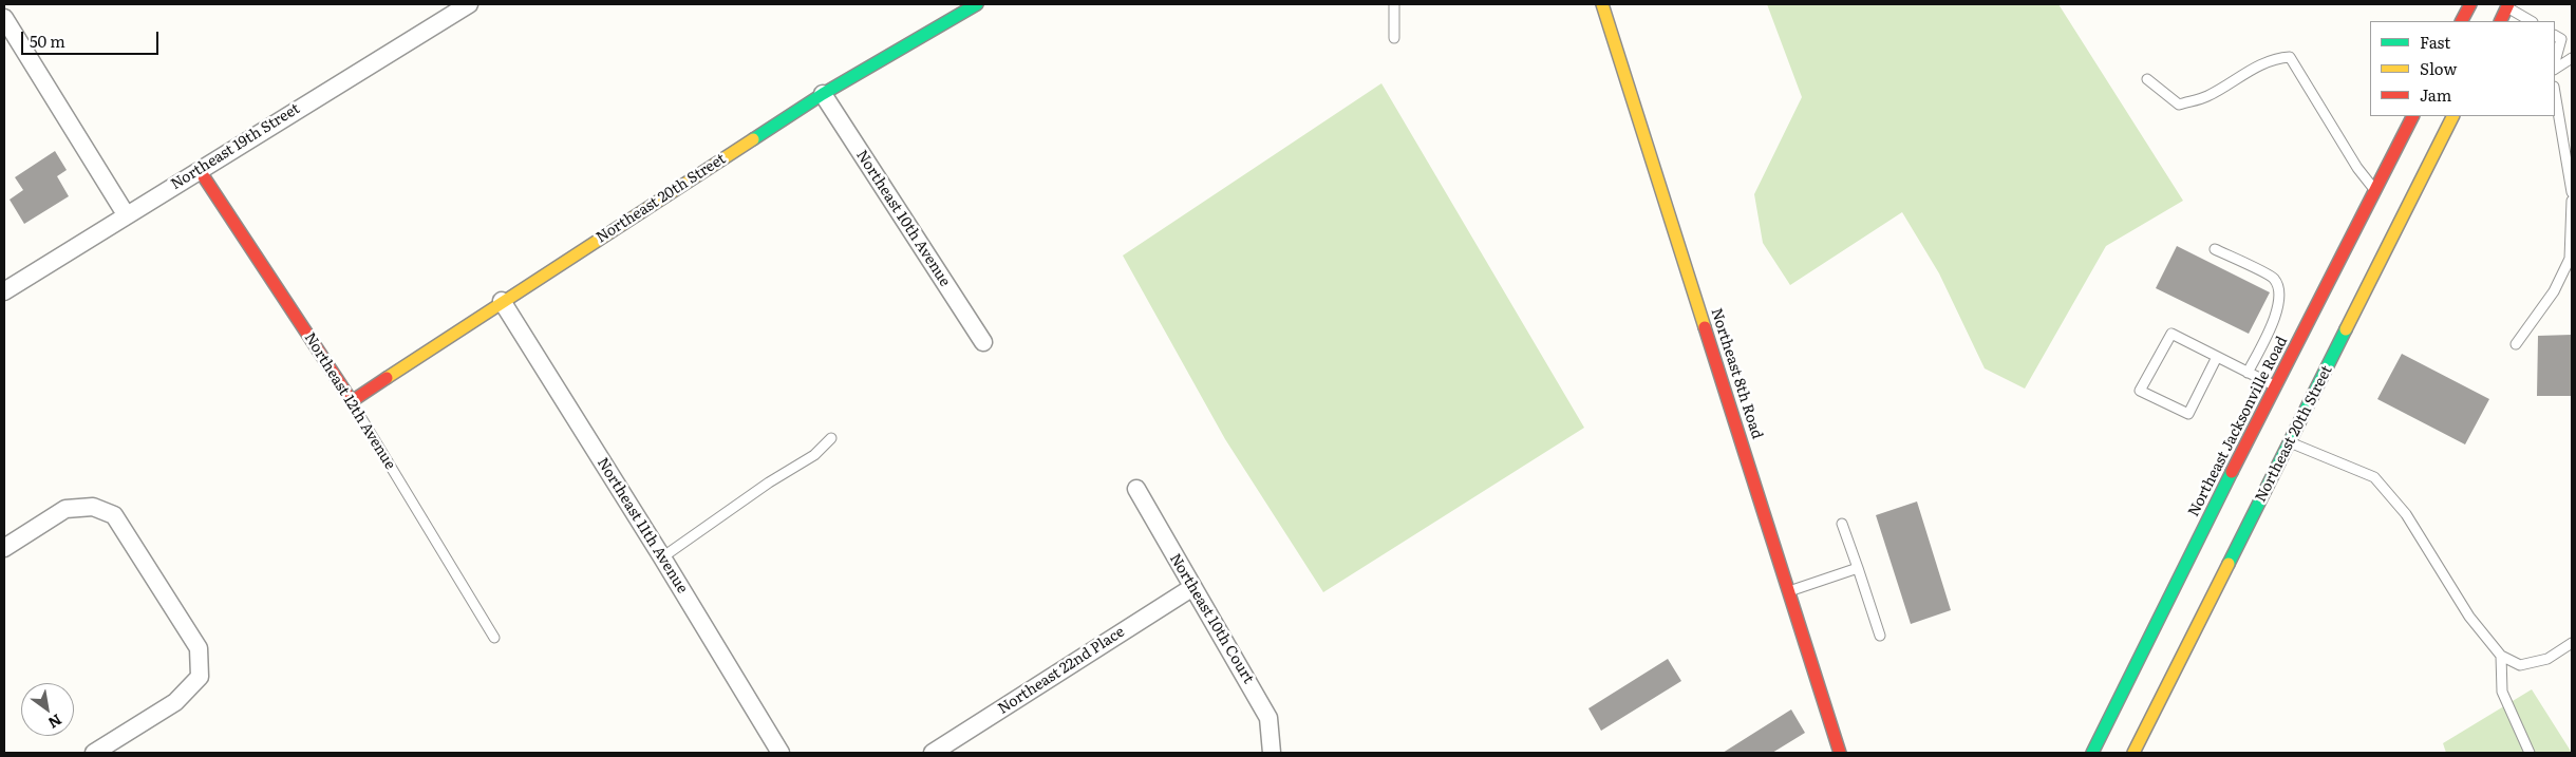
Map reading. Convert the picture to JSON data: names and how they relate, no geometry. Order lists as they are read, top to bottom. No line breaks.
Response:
{"streets":{"main road":["Northeast 20th Street","Northeast 8th Road","Northeast 12th Avenue","Northeast Jacksonville Road"],"street":["Northeast 19th Street","Northeast 10th Avenue","Northeast 11th Avenue","Northeast 10th Court","Northeast 22nd Place"]},"crossings":[["Northeast 19th Street","Northeast 12th Avenue"],["Northeast 20th Street","Northeast 10th Avenue"],["Northeast 20th Street","Northeast 12th Avenue"],["Northeast 20th Street","Northeast 11th Avenue"],["Northeast 10th Court","Northeast 22nd Place"]],"legend":["Fast","Slow","Jam"],"scale_bar":"50 m","north":"bottom right"}
